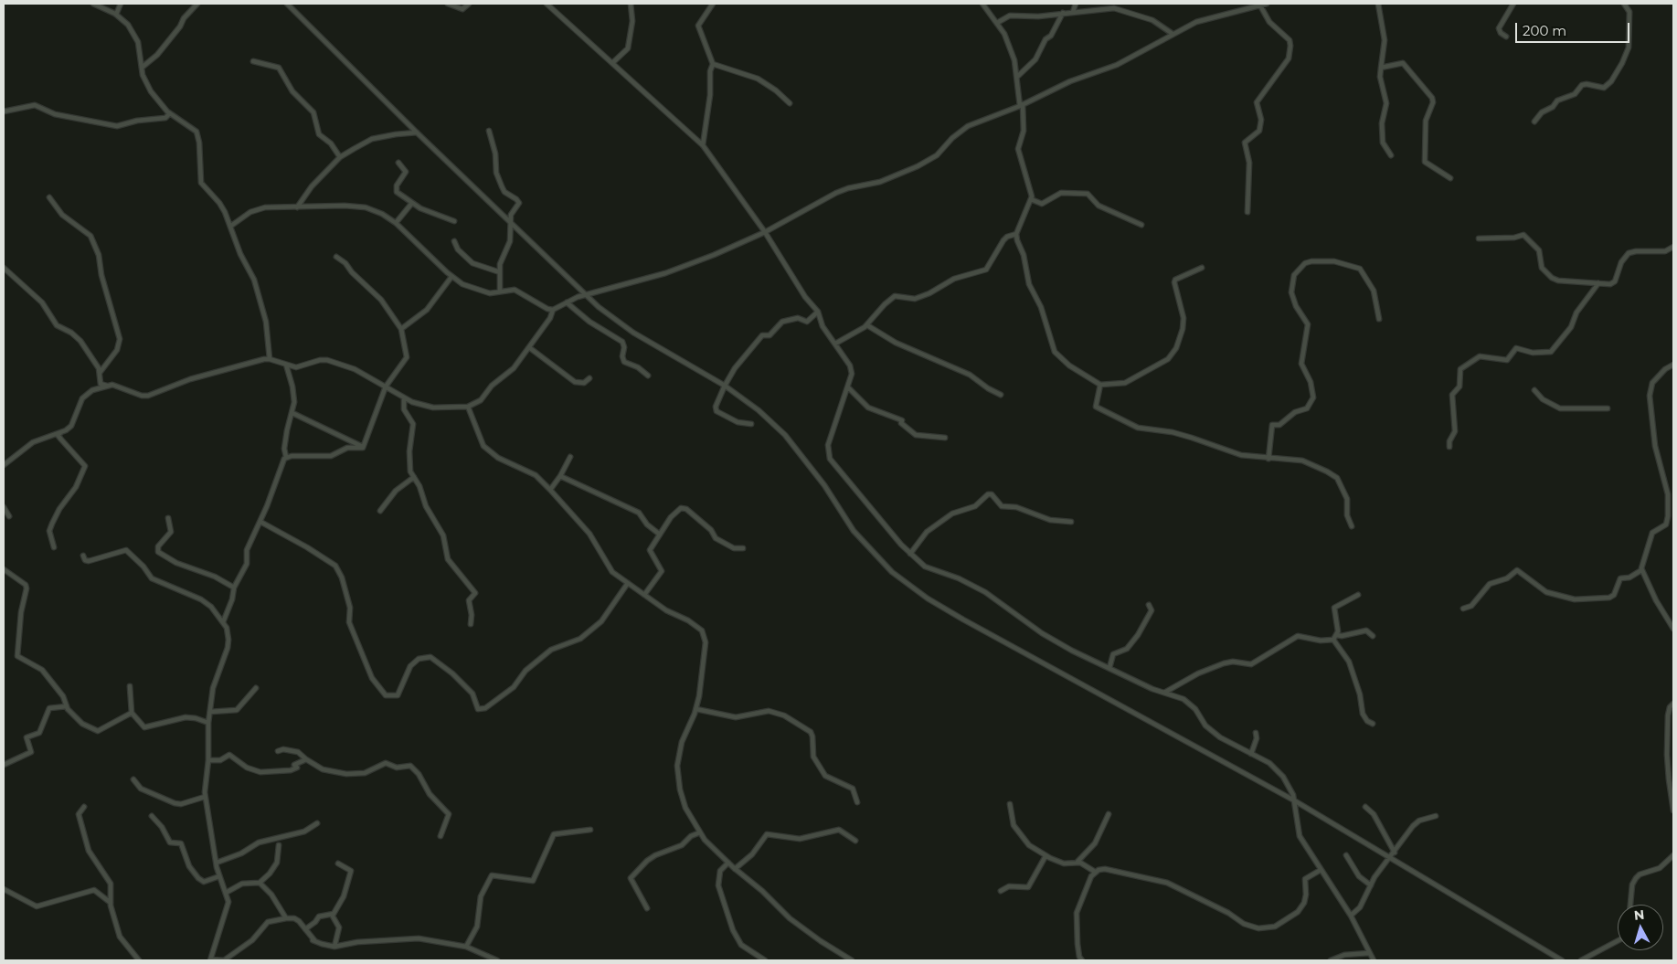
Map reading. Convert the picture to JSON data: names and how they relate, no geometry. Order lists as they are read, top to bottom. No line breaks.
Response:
{"scale_bar":"200 m","north":"top"}
